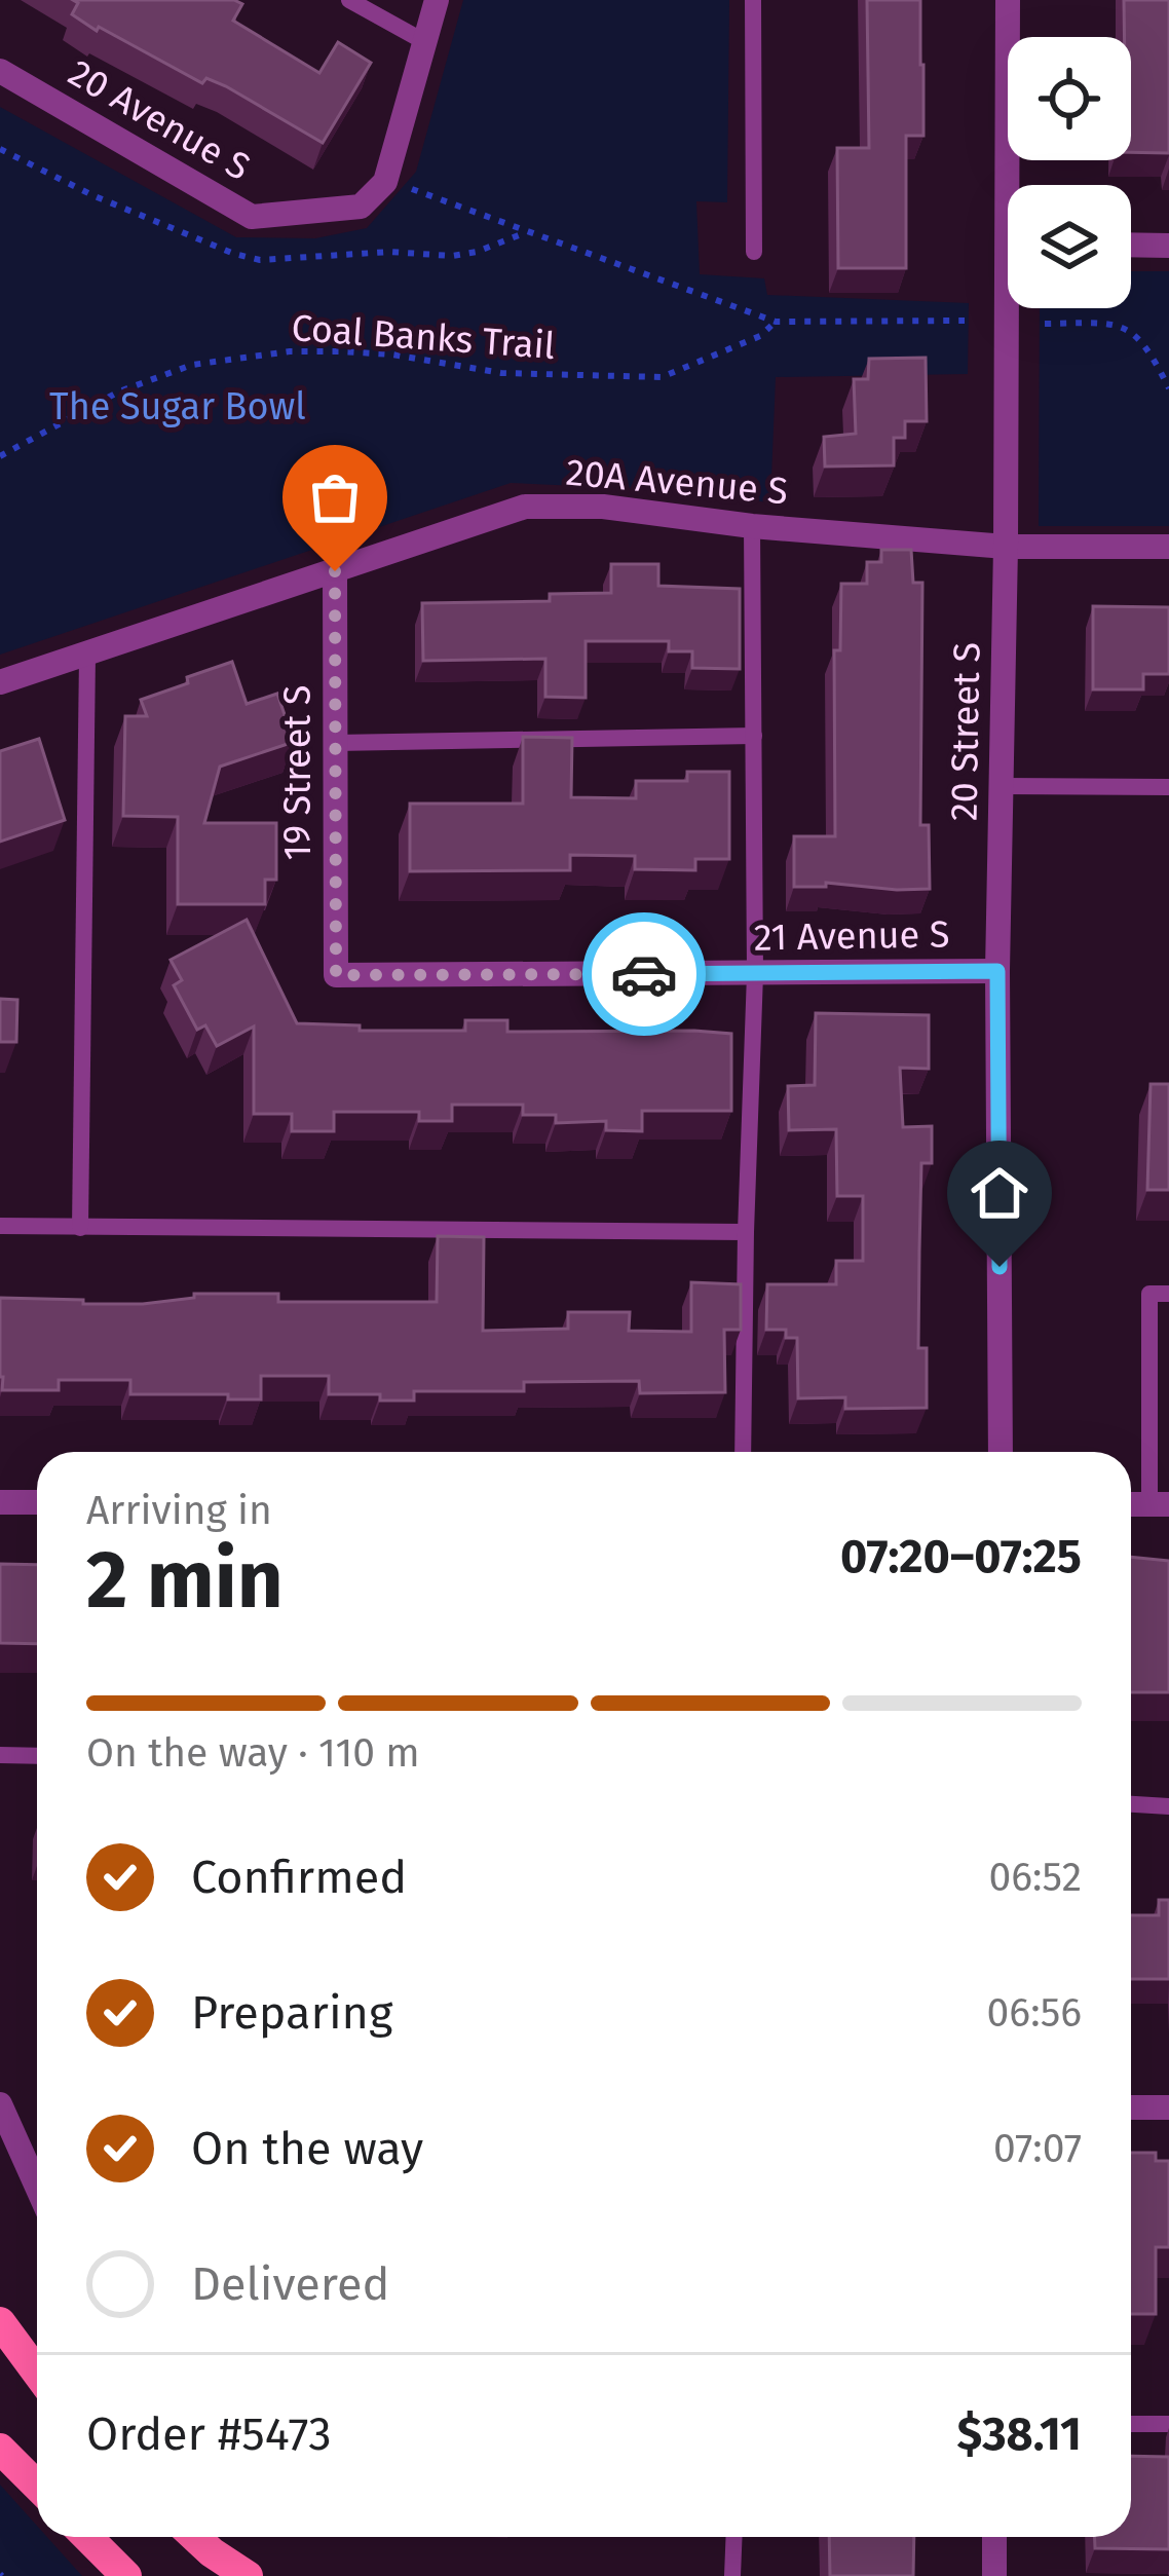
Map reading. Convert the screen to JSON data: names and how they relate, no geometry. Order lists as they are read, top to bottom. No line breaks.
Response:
{"streets":{"street":["20 Avenue S","20A Avenue S","20 Street S","19 Street S","21 Avenue S"],"path":["Coal Banks Trail"]},"crossings":[["20A Avenue S","20 Street S"],["20A Avenue S","19 Street S"],["20 Street S","21 Avenue S"],["19 Street S","21 Avenue S"]],"parks":["The Sugar Bowl"],"page":{"heading":["2 min","Arriving in","07:20–07:25"],"panel":["Order #5473","$38.11"],"bar":"On the way · 110 m","list":[["Confirmed","06:52"],["Preparing","06:56"],["On the way","07:07"],"Delivered"]}}
